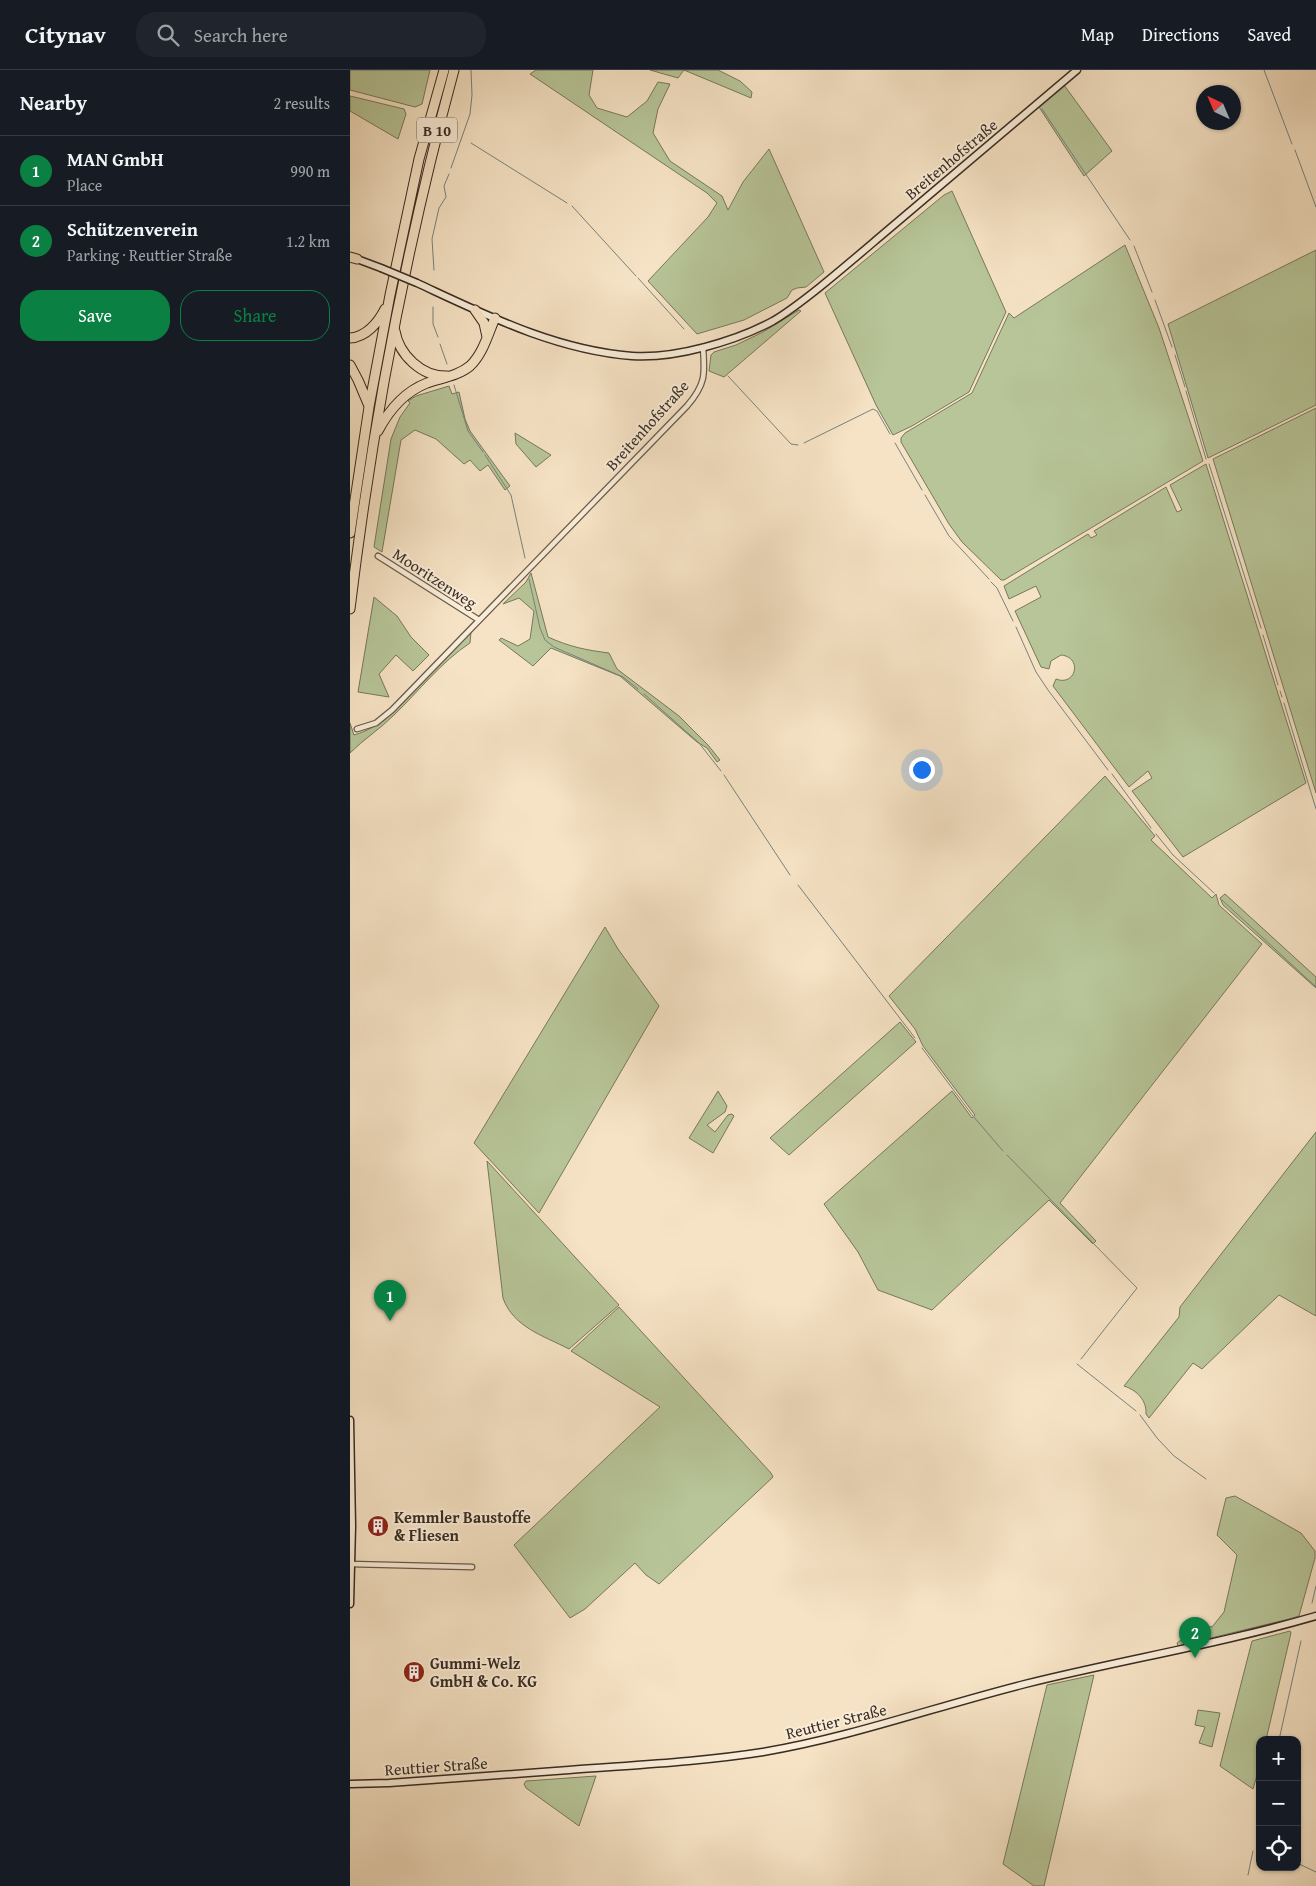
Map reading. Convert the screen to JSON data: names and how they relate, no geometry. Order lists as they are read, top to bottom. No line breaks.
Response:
{"streets":{"highway":["B 10"],"main road":["Breitenhofstraße","Reuttier Straße"],"street":["Mooritzenweg"]},"crossings":[["Breitenhofstraße","Mooritzenweg"]],"places":{"building":["Kemmler Baustoffe & Fliesen","Gummi-Welz GmbH & Co. KG"]},"north":"top left","page":{"header":"Citynav","search":"Search here","nav":["Map","Directions","Saved"],"heading":["Nearby","2 results"],"list":[{"mark":"1","name":"MAN GmbH","note":"Place","value":"990 m"},{"mark":"2","name":"Schützenverein","note":"Parking · Reuttier Straße","value":"1.2 km"}],"buttons":["Save","Share"],"pins":["1","2"],"map_buttons":["+","−"]}}
